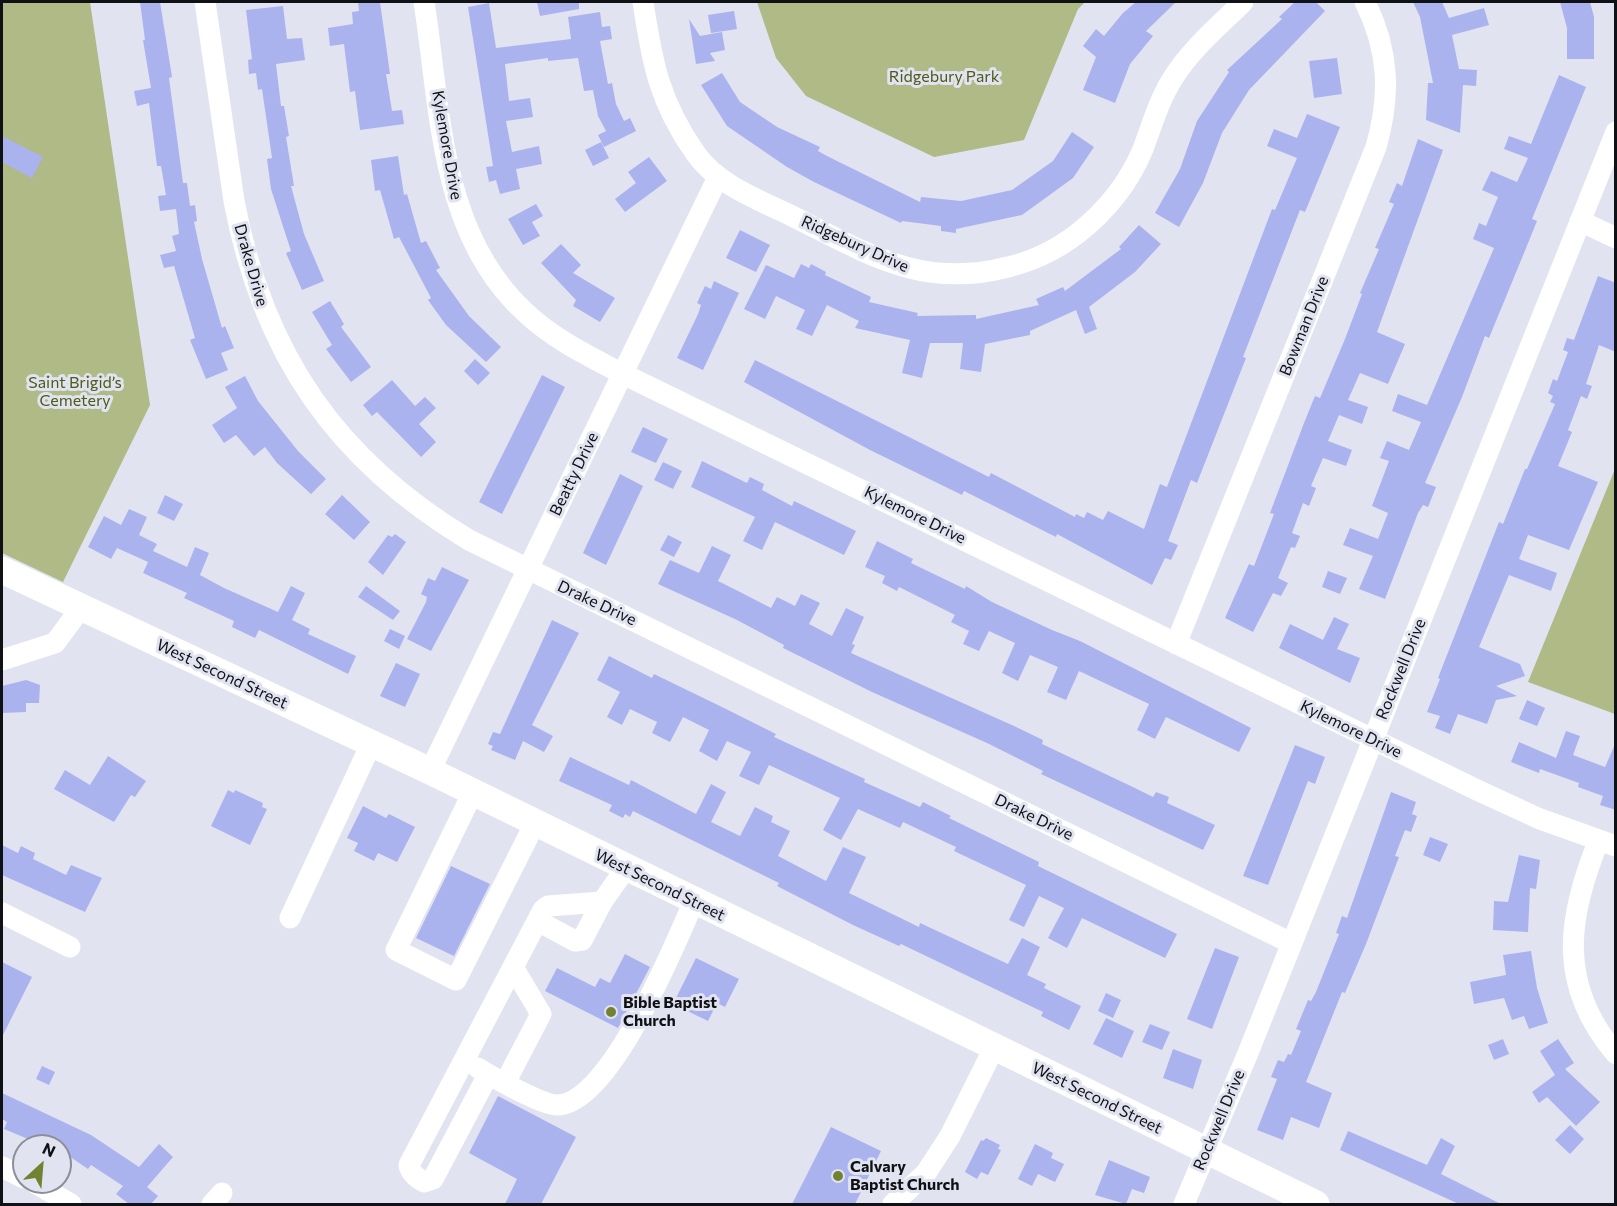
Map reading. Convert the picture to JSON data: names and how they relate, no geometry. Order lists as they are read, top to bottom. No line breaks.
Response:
{"streets":{"main road":["West Second Street"],"street":["Kylemore Drive","Ridgebury Drive","Drake Drive","Bowman Drive","Beatty Drive","Rockwell Drive"]},"crossings":[["Kylemore Drive","Bowman Drive"],["Kylemore Drive","Beatty Drive"],["Kylemore Drive","Rockwell Drive"],["Ridgebury Drive","Beatty Drive"],["Drake Drive","Beatty Drive"],["Drake Drive","Rockwell Drive"],["Beatty Drive","West Second Street"],["Rockwell Drive","West Second Street"]],"parks":["Ridgebury Park","Saint Brigid’s Cemetery"],"places":["Bible Baptist Church","Calvary Baptist Church"],"north":"top right"}
